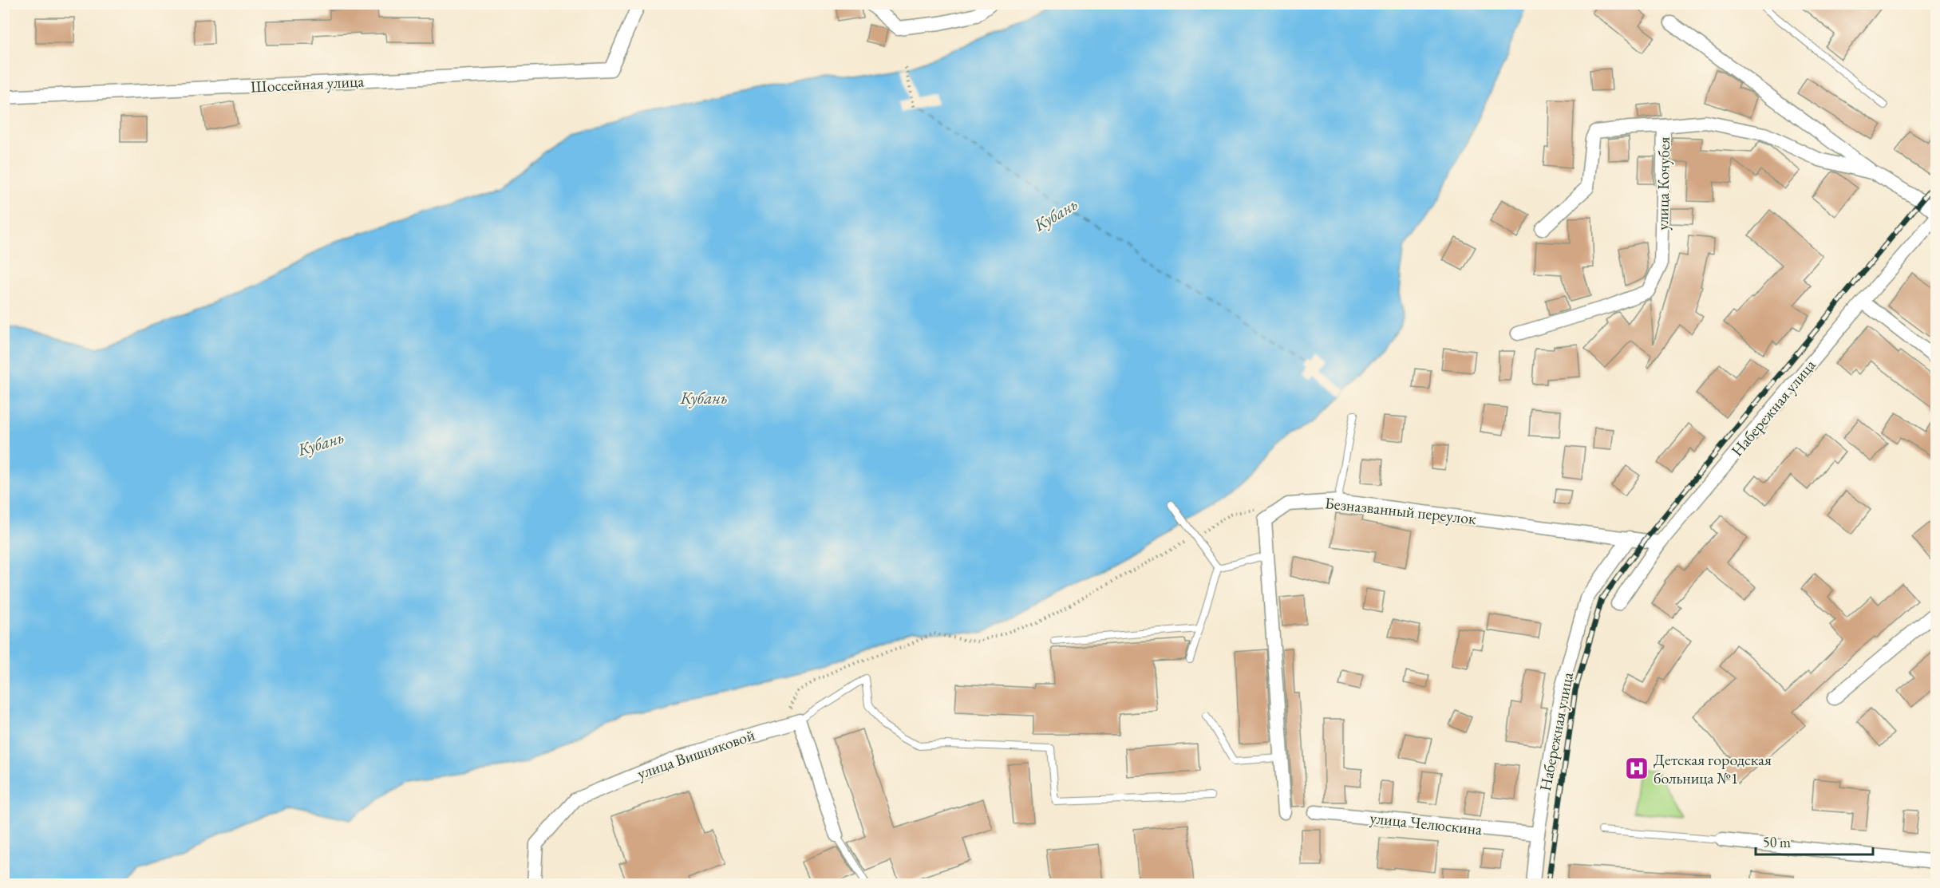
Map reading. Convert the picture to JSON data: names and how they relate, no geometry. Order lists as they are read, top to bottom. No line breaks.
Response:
{"streets":{"street":["Шоссейная улица","улица Кочубея","Набережная улица","Безназванный переулок","улица Вишняковой","улица Челюскина"]},"crossings":[["Набережная улица","Безназванный переулок"],["Набережная улица","улица Челюскина"]],"water":["Кубань"],"places":{"hospital":["Детская городская больница №1"]},"scale_bar":"50 m"}
